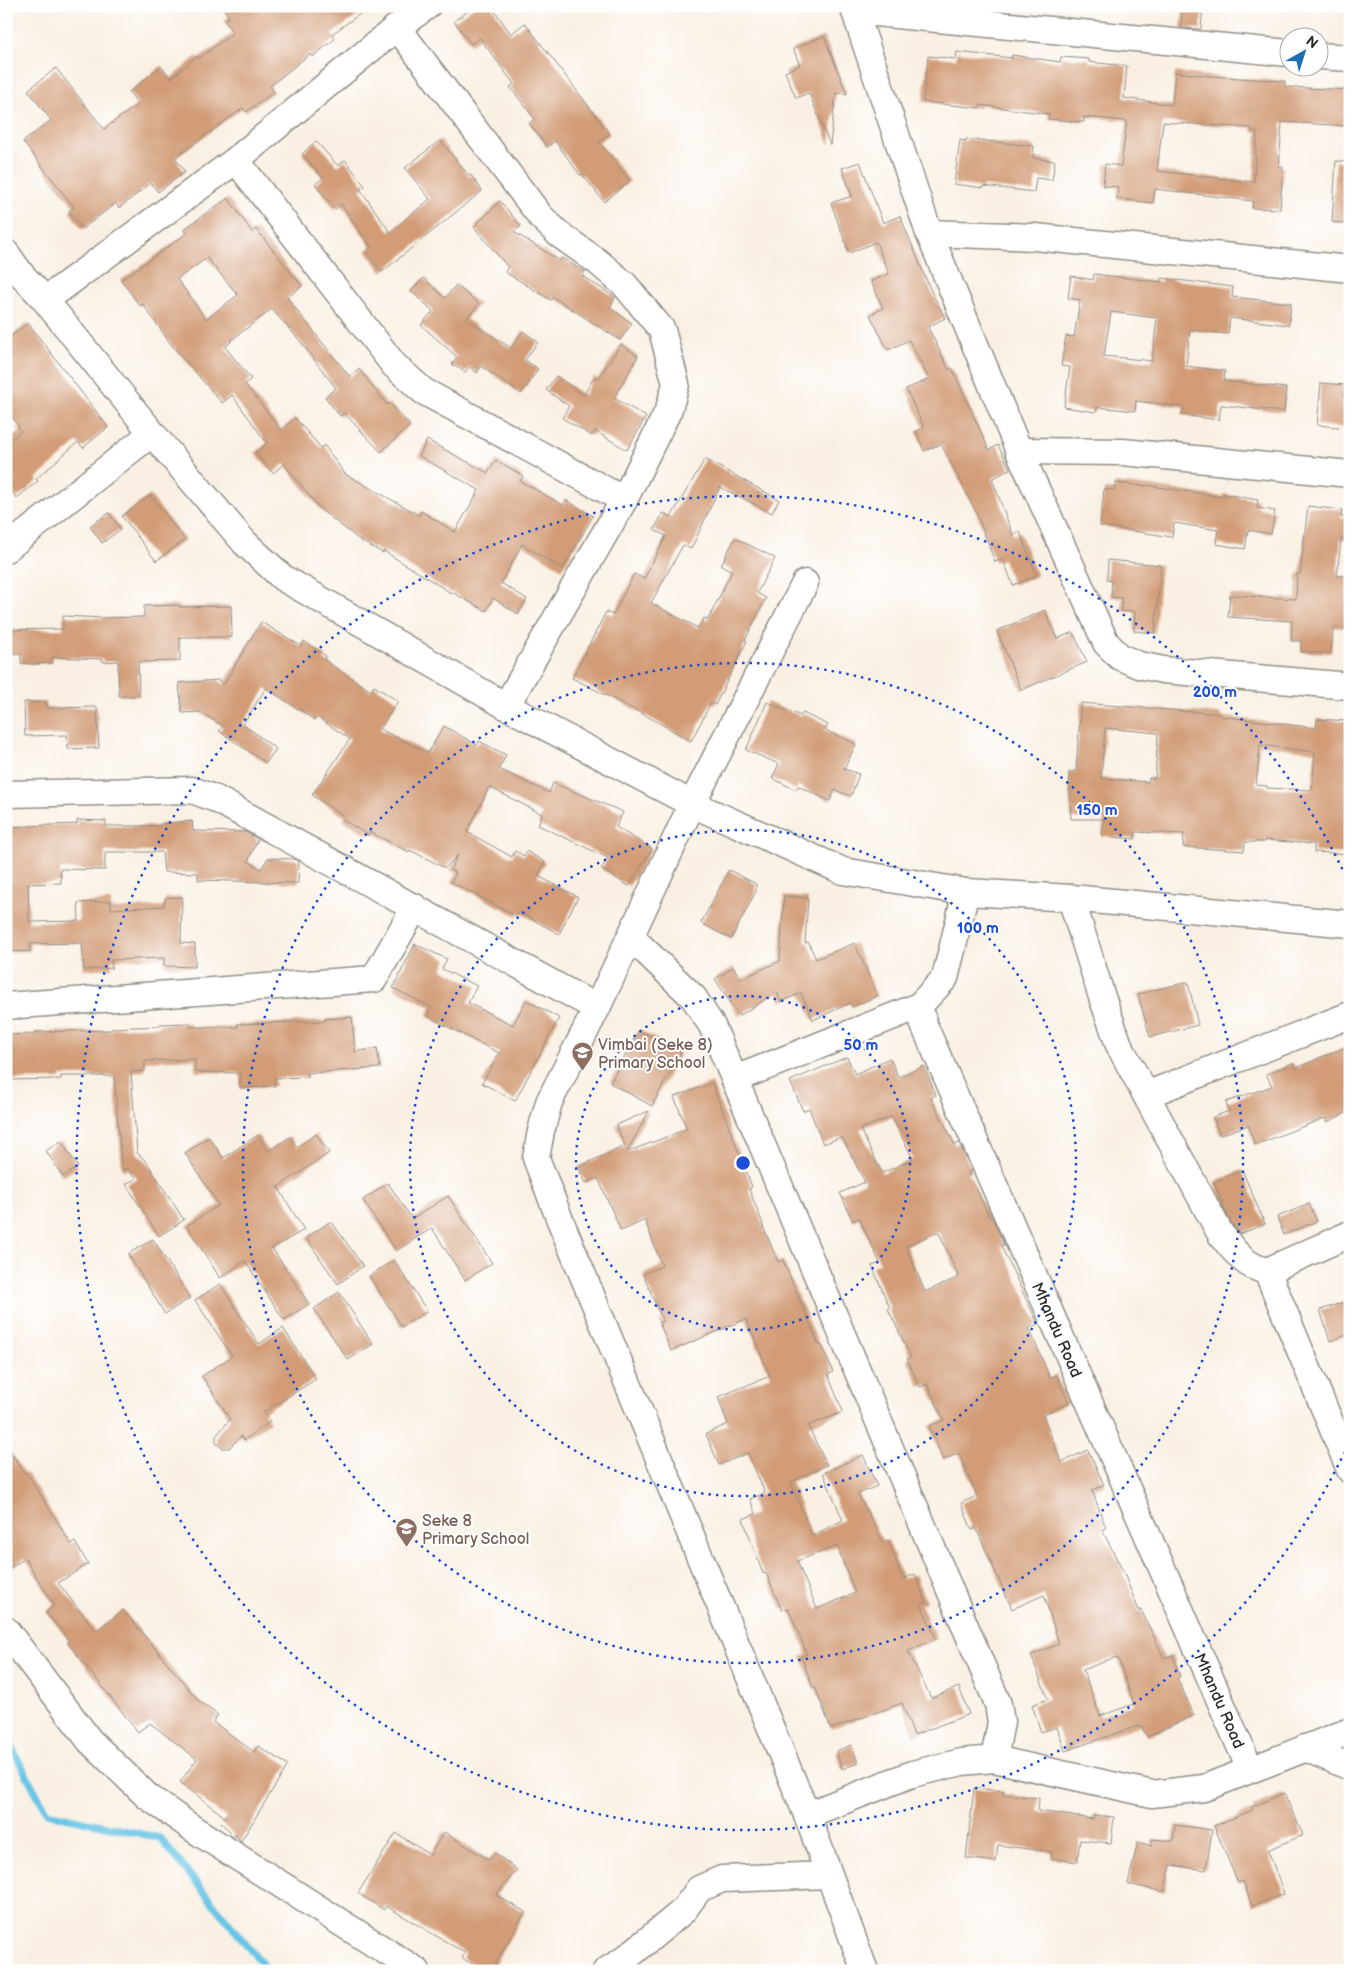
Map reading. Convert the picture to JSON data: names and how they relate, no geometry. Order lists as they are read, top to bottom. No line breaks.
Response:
{"streets":{"street":["Mhandu Road"]},"places":{"school or university":["Vimbai (Seke 8) Primary School","Seke 8 Primary School"]},"north":"top right","rings":["200 m","150 m","100 m","50 m"]}
